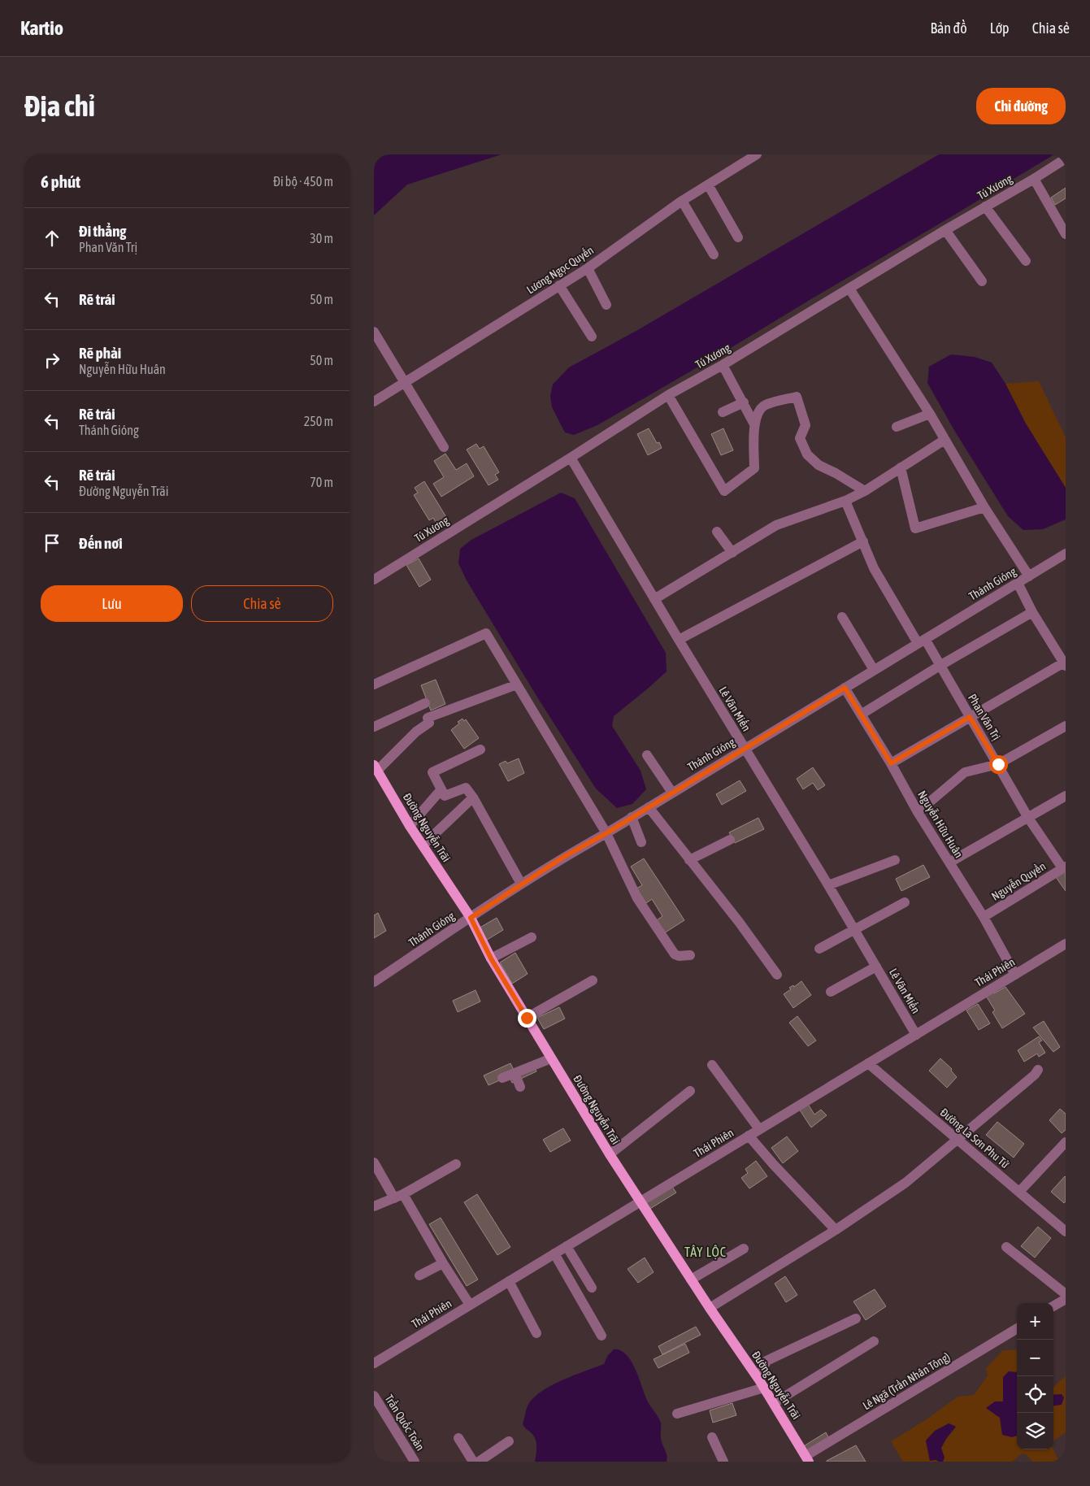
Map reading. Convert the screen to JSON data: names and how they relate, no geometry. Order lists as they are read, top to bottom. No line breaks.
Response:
{"streets":{"main road":["Đường Nguyễn Trãi"],"street":["Tú Xương","Lương Ngọc Quyến","Thánh Gióng","Lê Văn Miến","Phan Văn Trị","Nguyễn Hữu Huân","Nguyễn Quyền","Thái Phiên","Đường La Sơn Phu Tử","Lê Ngã (Trần Nhân Tông)","Trần Quốc Toản"]},"crossings":[["Tú Xương","Lê Văn Miến"],["Thánh Gióng","Lê Văn Miến"],["Thánh Gióng","Phan Văn Trị"],["Thánh Gióng","Nguyễn Hữu Huân"],["Thánh Gióng","Đường Nguyễn Trãi"],["Lê Văn Miến","Thái Phiên"],["Phan Văn Trị","Nguyễn Quyền"],["Nguyễn Hữu Huân","Nguyễn Quyền"],["Nguyễn Hữu Huân","Thái Phiên"],["Đường Nguyễn Trãi","Thái Phiên"],["Đường Nguyễn Trãi","Lê Ngã (Trần Nhân Tông)"],["Thái Phiên","Đường La Sơn Phu Tử"]],"districts":["TÂY LỘC"],"page":{"header":"Kartio","nav":["Bản đồ","Lớp","Chia sẻ"],"buttons":["Chỉ đường",["Lưu","Chia sẻ"]],"title":"Địa chỉ","heading":["6 phút","Đi bộ · 450 m"],"list":[["Đi thẳng","Phan Văn Trị","30 m"],["Rẽ trái","50 m"],["Rẽ phải","Nguyễn Hữu Huân","50 m"],["Rẽ trái","Thánh Gióng","250 m"],["Rẽ trái","Đường Nguyễn Trãi","70 m"],"Đến nơi"],"map_buttons":["+","−"]}}
